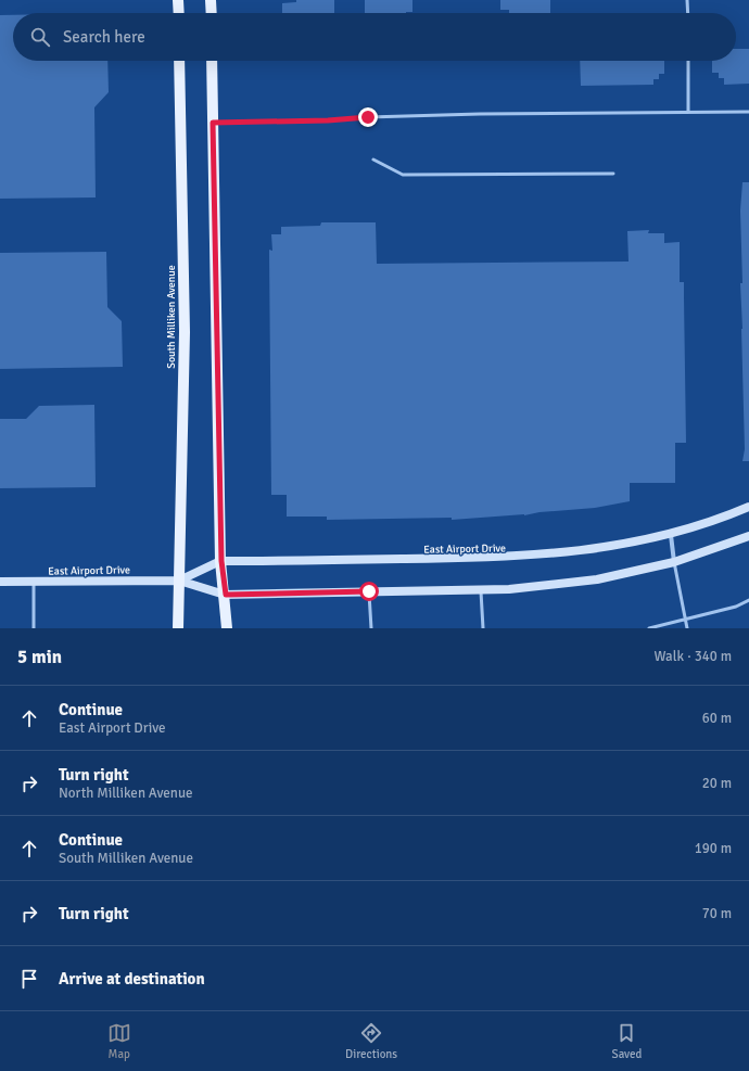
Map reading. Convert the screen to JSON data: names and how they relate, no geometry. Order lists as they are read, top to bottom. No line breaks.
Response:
{"streets":{"main road":["South Milliken Avenue","East Airport Drive"]},"crossings":[["South Milliken Avenue","East Airport Drive"]],"page":{"search":"Search here","heading":["5 min","Walk · 340 m"],"list":[["Continue","East Airport Drive","60 m"],["Turn right","North Milliken Avenue","20 m"],["Continue","South Milliken Avenue","190 m"],["Turn right","70 m"],"Arrive at destination"],"nav":["Map","Directions","Saved"]}}
